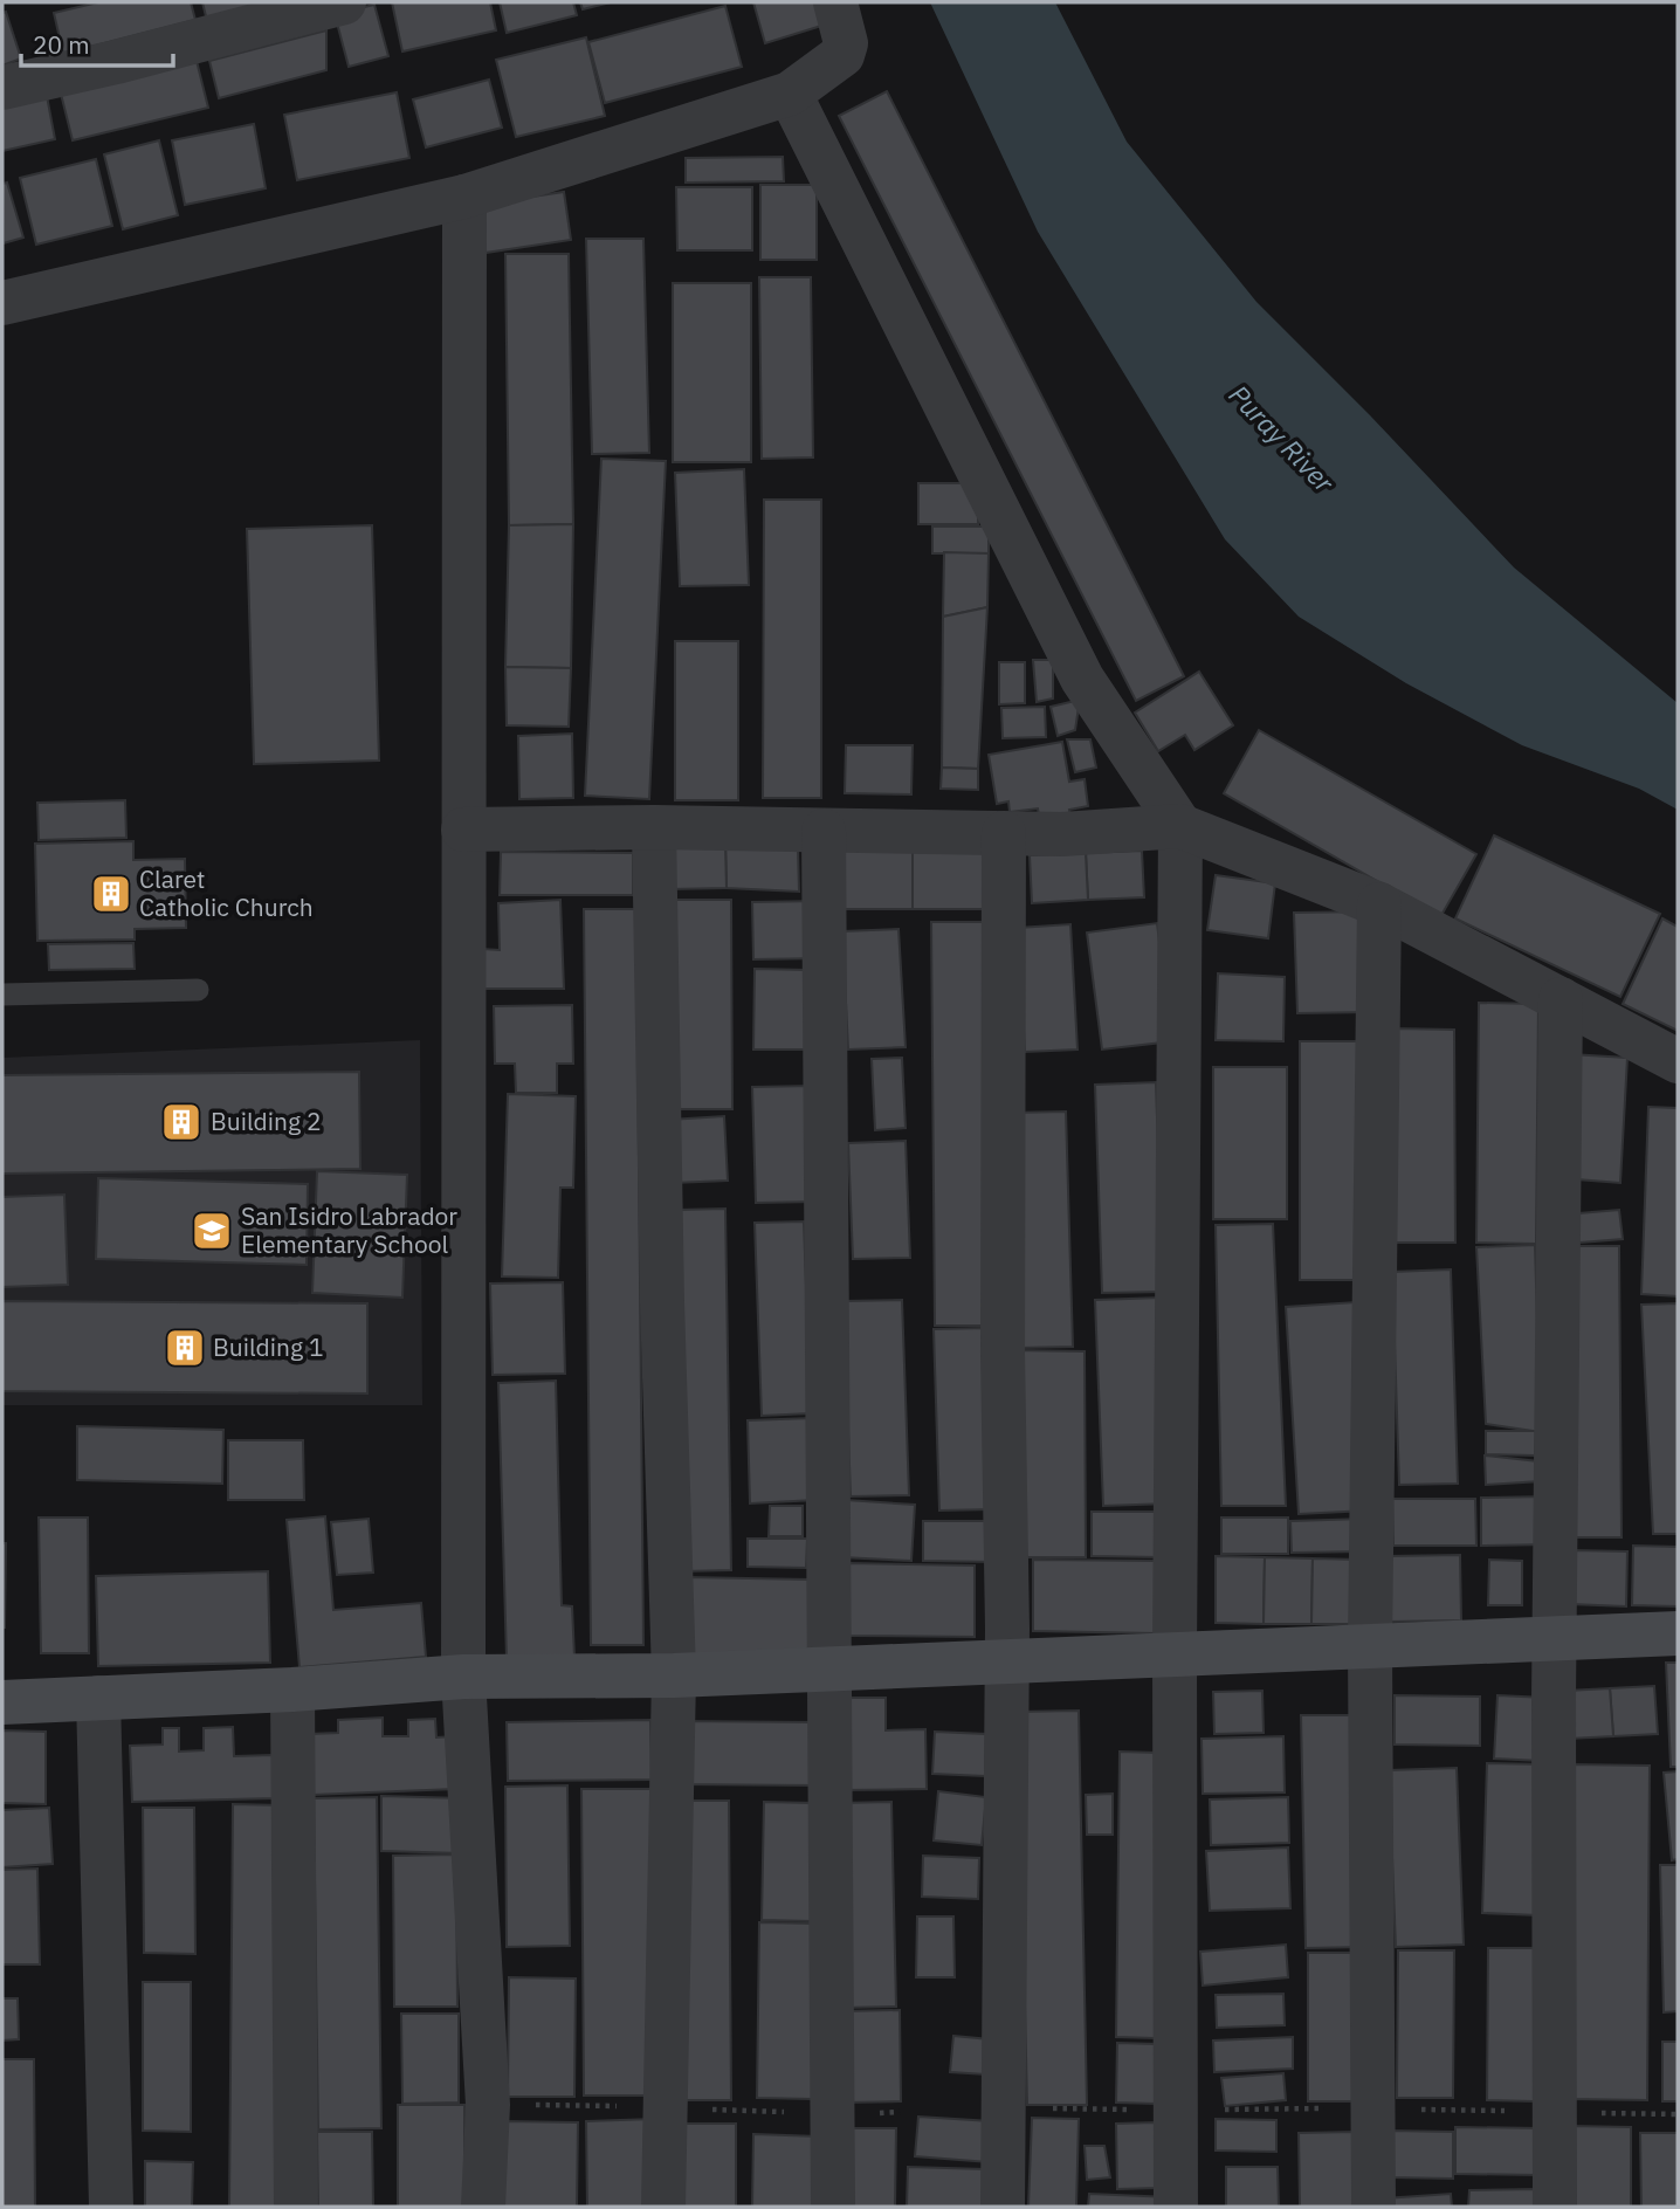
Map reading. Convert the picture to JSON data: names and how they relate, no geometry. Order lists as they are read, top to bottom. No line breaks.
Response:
{"water":["Puray River"],"places":{"building":["Claret Catholic Church","Building 2","Building 1"],"school or university":["San Isidro Labrador Elementary School"]},"scale_bar":"20 m"}
